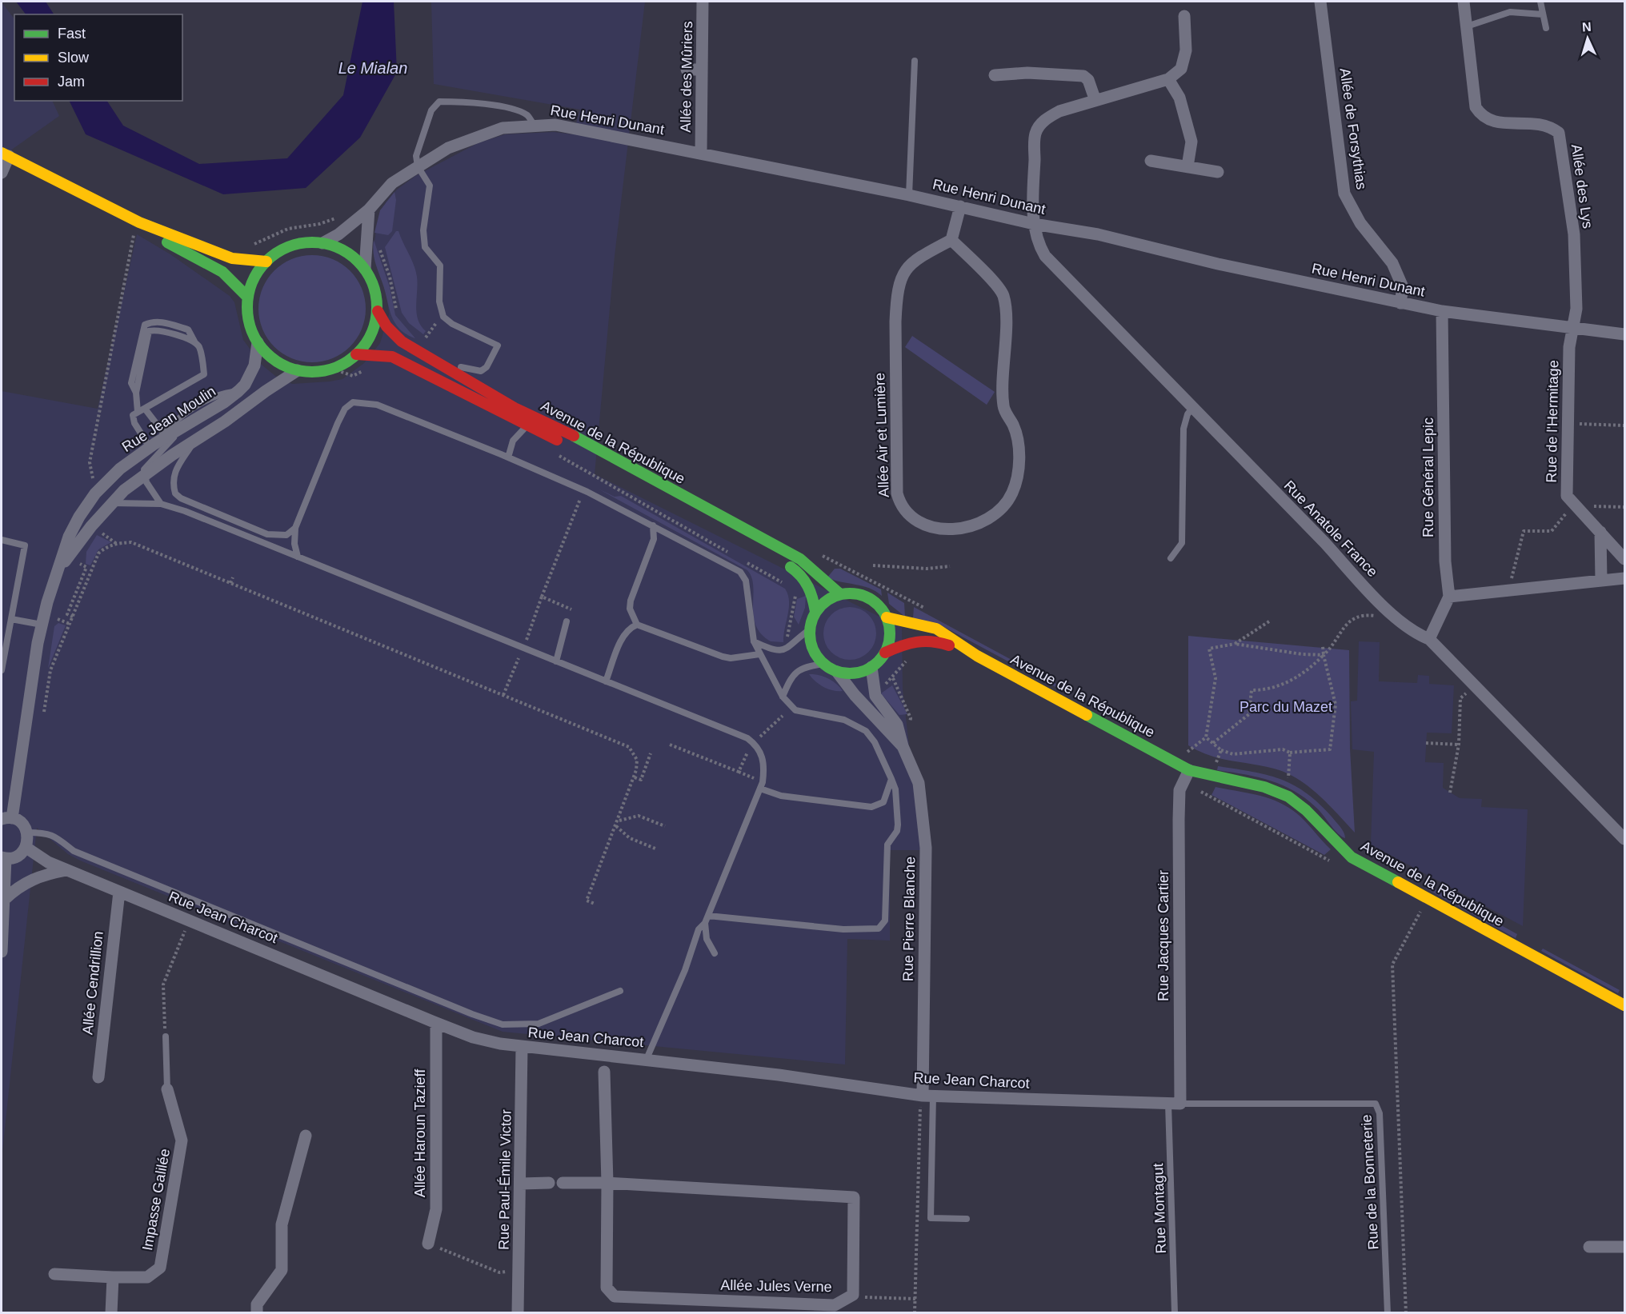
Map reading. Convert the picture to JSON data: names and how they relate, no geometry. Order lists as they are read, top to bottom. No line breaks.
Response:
{"streets":{"main road":["Avenue de la République"],"street":["Allée des Mûriers","Rue Henri Dunant","Allée de Forsythias","Allée des Lys","Rue Jean Moulin","Rue de l'Hermitage","Allée Air et Lumière","Rue Général Lepic","Rue Anatole France","Rue Jean Charcot","Rue Pierre Blanche","Rue Jacques Cartier","Allée Cendrillion","Allée Haroun Tazieff","Rue Paul-Émile Victor","Impasse Galilée","Allée Jules Verne"],"lane":["Rue de la Bonneterie","Rue Montagut"]},"crossings":[["Allée des Mûriers","Rue Henri Dunant"],["Rue Henri Dunant","Allée de Forsythias"],["Rue Henri Dunant","Allée des Lys"],["Rue Henri Dunant","Rue Jean Moulin"],["Rue Henri Dunant","Rue de l'Hermitage"],["Rue Henri Dunant","Avenue de la République"],["Rue Henri Dunant","Rue Général Lepic"],["Rue Henri Dunant","Rue Anatole France"],["Allée des Lys","Rue de l'Hermitage"],["Rue Jean Moulin","Avenue de la République"],["Avenue de la République","Rue Pierre Blanche"],["Avenue de la République","Rue Jacques Cartier"],["Rue Jean Charcot","Rue Pierre Blanche"],["Rue Jean Charcot","Rue Jacques Cartier"],["Rue Jean Charcot","Allée Cendrillion"],["Rue Jean Charcot","Allée Haroun Tazieff"],["Rue Jean Charcot","Rue Paul-Émile Victor"],["Rue Jean Charcot","Rue de la Bonneterie"],["Rue Jean Charcot","Rue Montagut"],["Rue Jacques Cartier","Rue de la Bonneterie"],["Rue Jacques Cartier","Rue Montagut"],["Rue de la Bonneterie","Rue Montagut"]],"water":["Le Mialan"],"parks":["Parc du Mazet"],"legend":["Fast","Slow","Jam"],"north":"top"}
